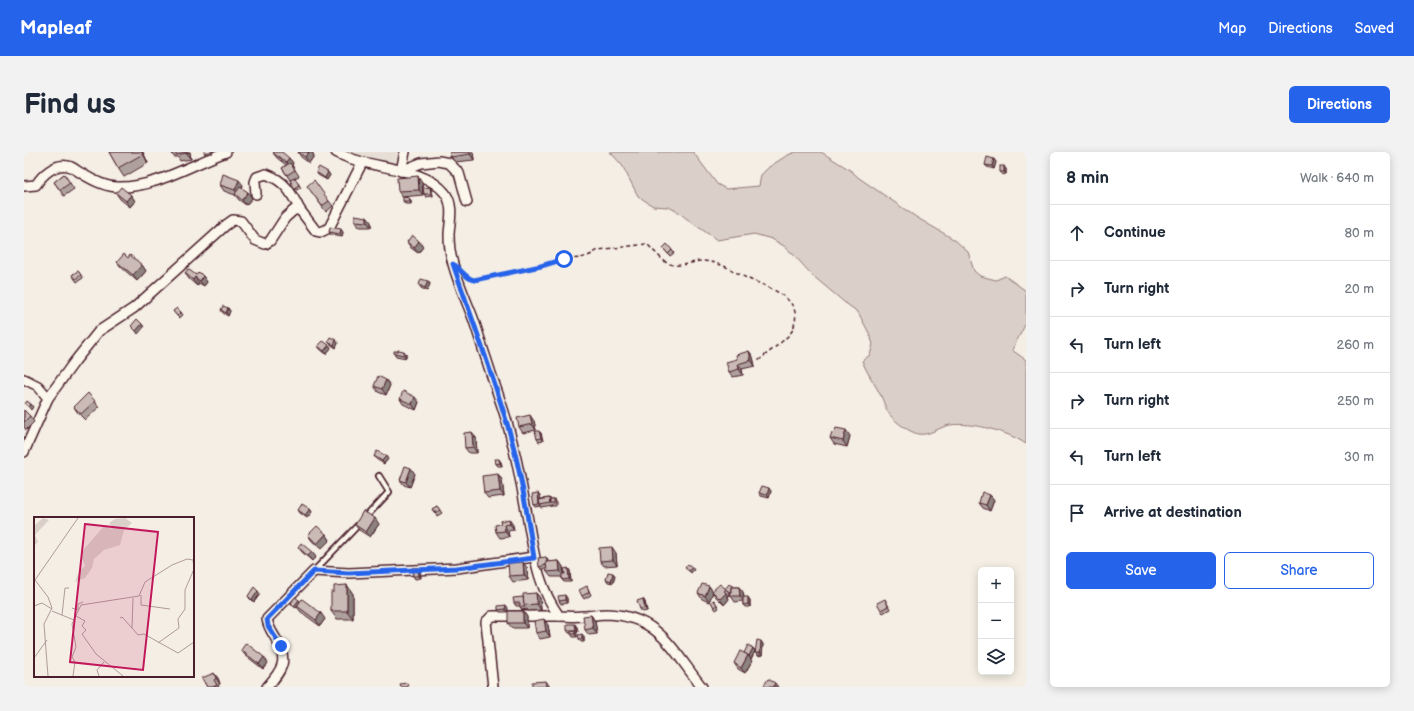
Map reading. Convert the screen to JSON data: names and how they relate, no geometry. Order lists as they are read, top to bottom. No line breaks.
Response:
{"page":{"header":"Mapleaf","nav":["Map","Directions","Saved"],"buttons":["Directions",["Save","Share"]],"title":"Find us","heading":["8 min","Walk · 640 m"],"list":[["Continue","80 m"],["Turn right","20 m"],["Turn left","260 m"],["Turn right","250 m"],["Turn left","30 m"],"Arrive at destination"],"map_buttons":["+","−"]}}
